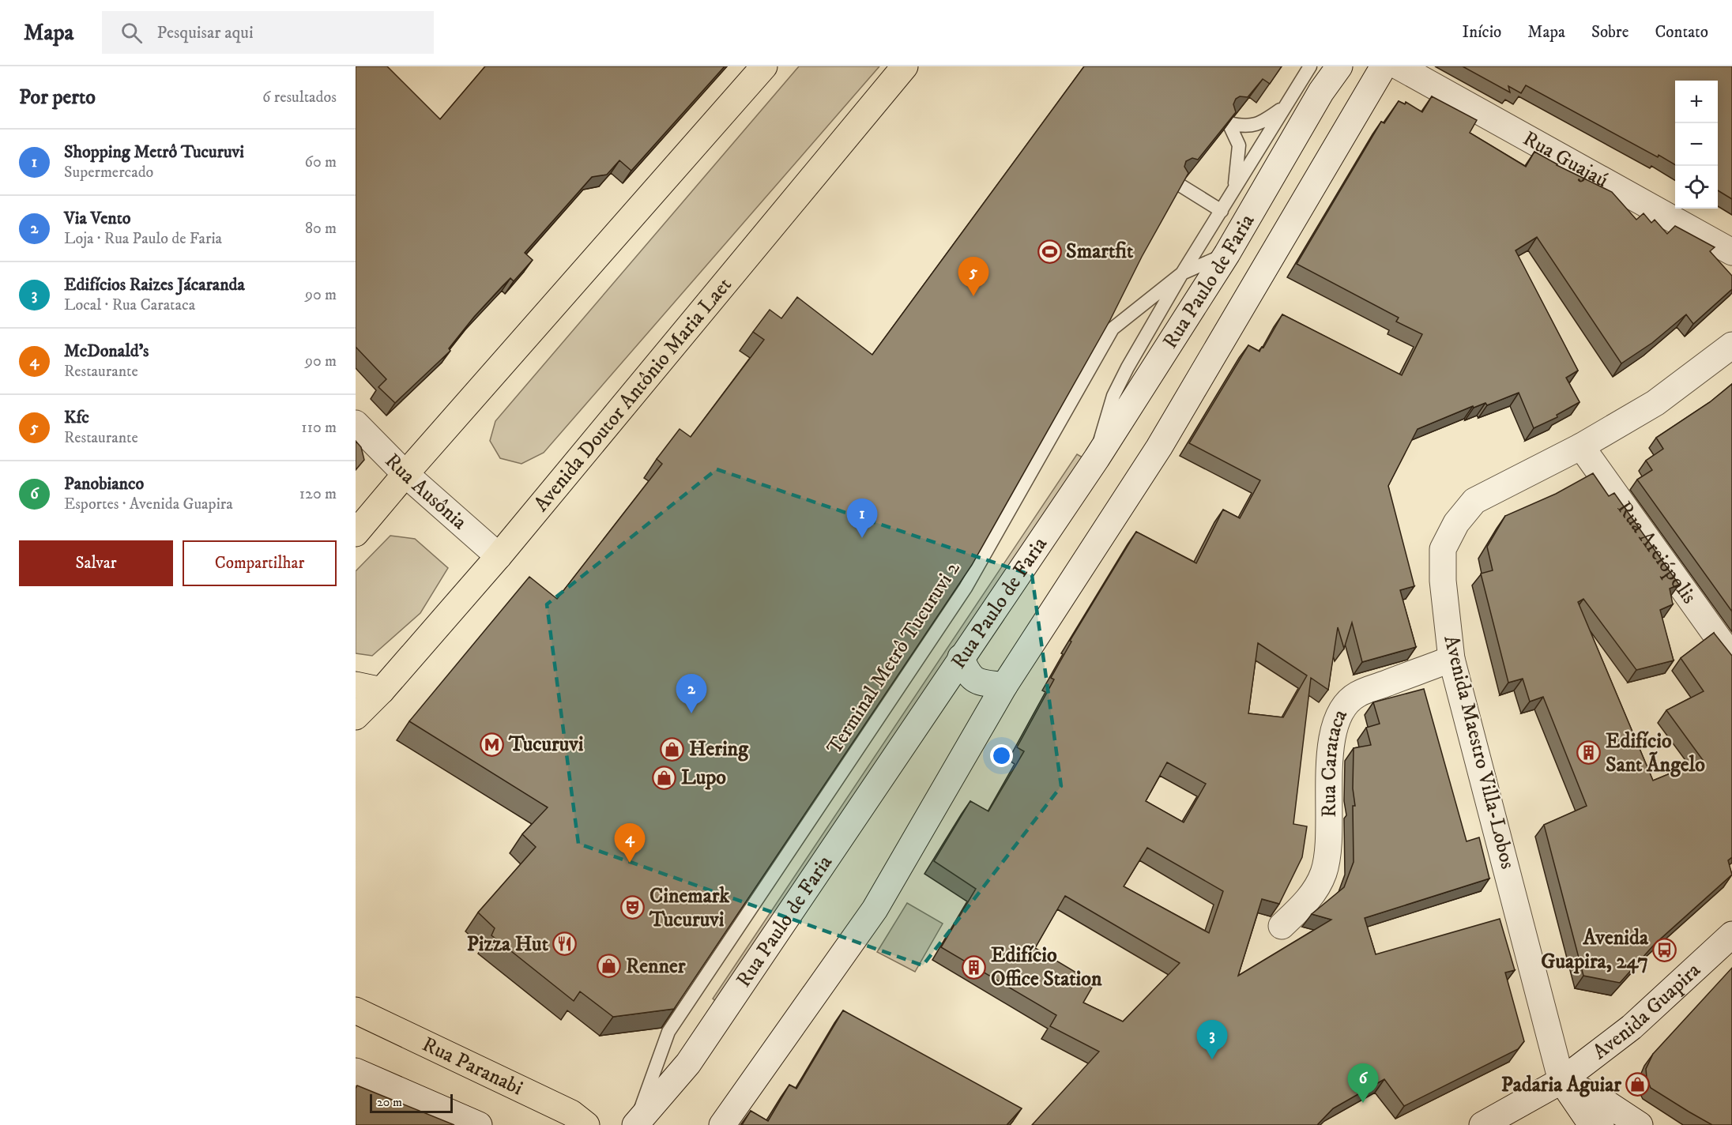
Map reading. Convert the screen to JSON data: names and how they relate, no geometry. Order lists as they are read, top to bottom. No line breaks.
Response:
{"streets":{"main road":["Avenida Doutor Antônio Maria Laet","Rua Paranabi"],"street":["Rua Guajaú","Rua Paulo de Faria","Rua Ausônia","Rua Areiópolis","Avenida Maestro Villa-Lobos","Rua Carataca","Avenida Guapira"],"lane":["Terminal Metrô Tucuruvi 2"]},"crossings":[["Rua Paulo de Faria","Terminal Metrô Tucuruvi 2"],["Avenida Doutor Antônio Maria Laet","Rua Ausônia"],["Rua Areiópolis","Avenida Maestro Villa-Lobos"],["Avenida Maestro Villa-Lobos","Rua Carataca"],["Avenida Maestro Villa-Lobos","Avenida Guapira"]],"places":{"sports":["Smartfit"],"metro station":["Tucuruvi"],"shop":["Hering","Lupo","Renner","Padaria Aguiar"],"building":["Edifício Sant Ãngelo","Edifício Office Station"],"theatre":["Cinemark Tucuruvi"],"restaurant":["Pizza Hut"],"bus stop":["Avenida Guapira, 247"]},"scale_bar":"20 m","page":{"header":"Mapa","search":"Pesquisar aqui","nav":["Início","Mapa","Sobre","Contato"],"heading":["Por perto","6 resultados"],"map_buttons":["+","−"],"list":[{"mark":"1","name":"Shopping Metrô Tucuruvi","note":"Supermercado","value":"60 m"},{"mark":"2","name":"Via Vento","note":"Loja · Rua Paulo de Faria","value":"80 m"},{"mark":"3","name":"Edifícios Raizes Jácaranda","note":"Local · Rua Carataca","value":"90 m"},{"mark":"4","name":"McDonald's","note":"Restaurante","value":"90 m"},{"mark":"5","name":"Kfc","note":"Restaurante","value":"110 m"},{"mark":"6","name":"Panobianco","note":"Esportes · Avenida Guapira","value":"120 m"}],"pins":["5","1","2","4","3","6"],"buttons":["Salvar","Compartilhar"],"scale":"20 m"}}
